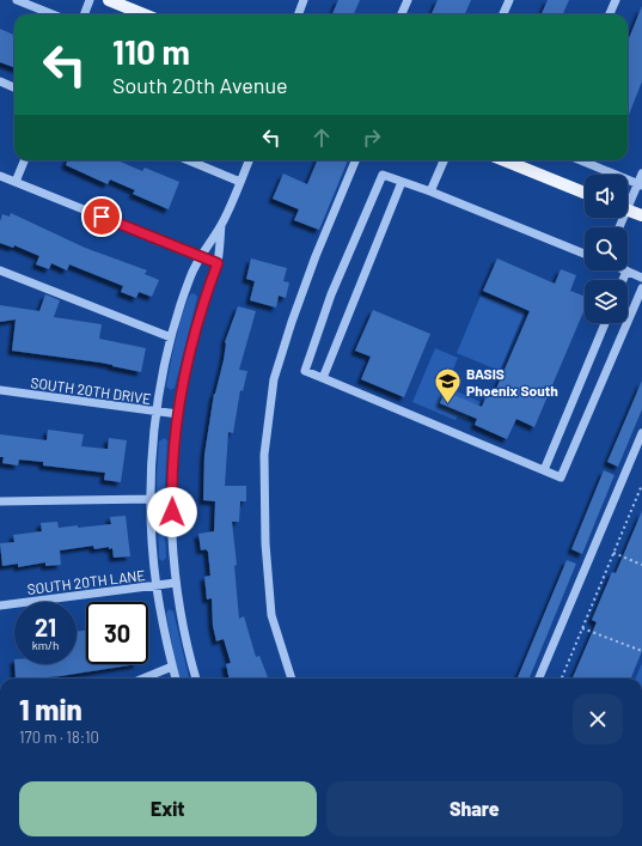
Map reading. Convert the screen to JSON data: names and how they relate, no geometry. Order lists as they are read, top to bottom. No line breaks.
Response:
{"streets":{"street":["SOUTH 20TH DRIVE","SOUTH 20TH LANE"]},"places":{"school or university":["BASIS Phoenix South"]},"page":{"turn":["110 m","South 20th Avenue"],"speed":"21 km/h","limit":"30","heading":["1 min","170 m · 18:10"],"buttons":["Exit","Share"]}}
